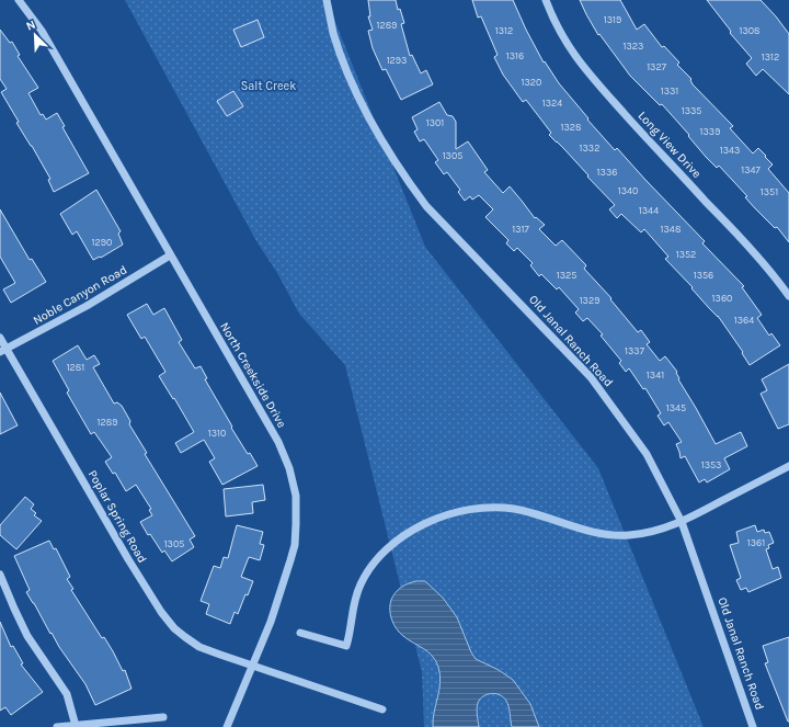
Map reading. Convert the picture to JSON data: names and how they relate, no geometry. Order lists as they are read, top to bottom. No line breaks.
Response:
{"streets":{"street":["Long View Drive","Noble Canyon Road","Old Janal Ranch Road","North Creekside Drive","Poplar Spring Road"]},"crossings":[["Noble Canyon Road","North Creekside Drive"],["Noble Canyon Road","Poplar Spring Road"],["North Creekside Drive","Poplar Spring Road"]],"parks":["Salt Creek"],"house_numbers":["1319","1289","1312","1308","1323","1316","1312","1293","1327","1320","1331","1324","1335","1301","1328","1339","1332","1343","1305","1347","1336","1340","1351","1344","1317","1348","1290","1352","1325","1356","1360","1329","1364","1337","1281","1341","1345","1289","1310","1353","1361","1305"],"north":"top left"}
